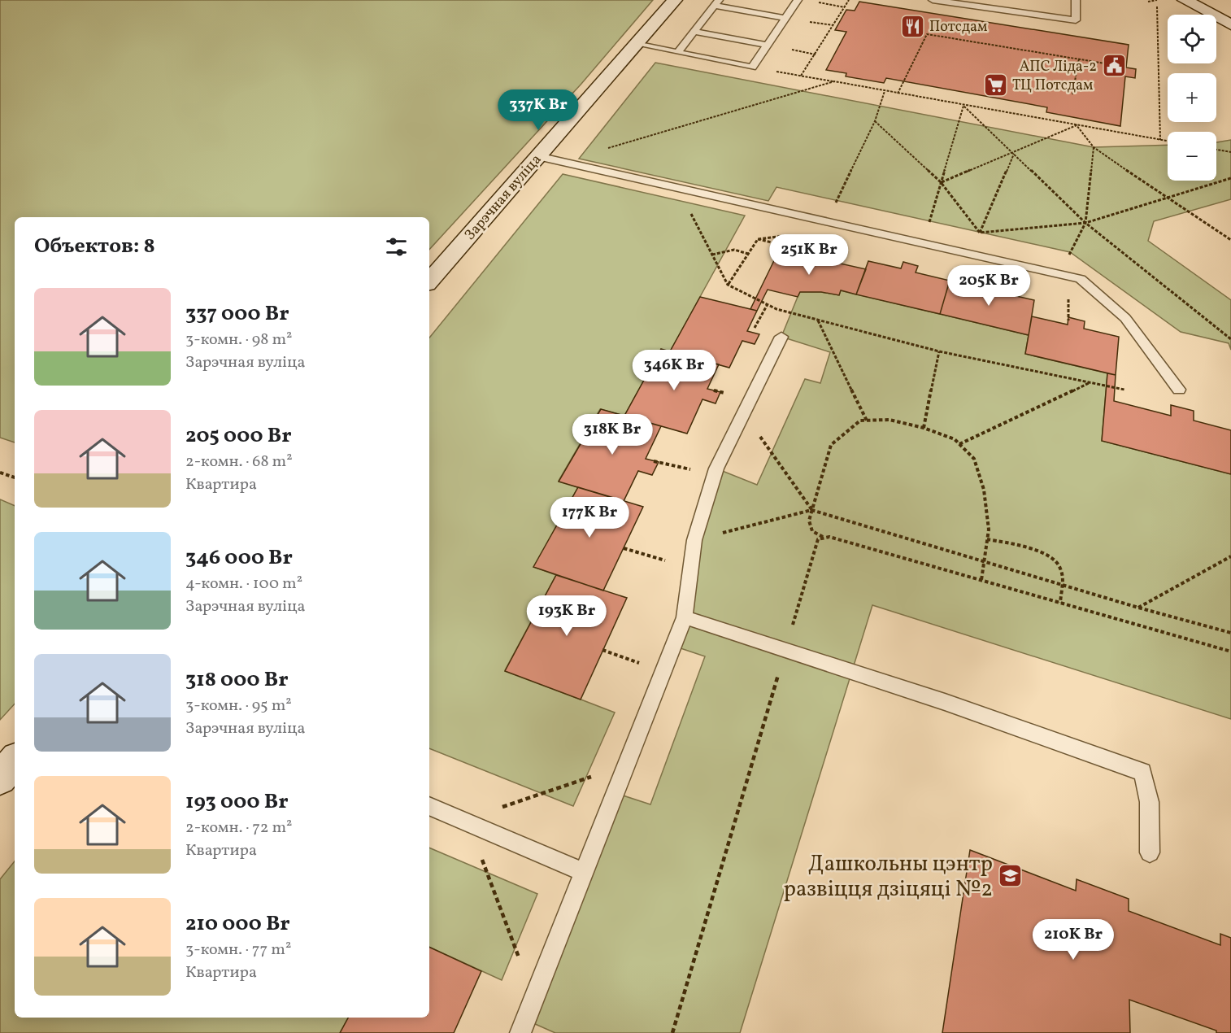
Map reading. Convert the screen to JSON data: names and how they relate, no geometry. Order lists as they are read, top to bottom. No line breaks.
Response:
{"streets":{"street":["Зарэчная вуліца"]},"places":{"restaurant":["Потсдам"],"public building":["АПС Ліда-2"],"supermarket":["ТЦ Потсдам"],"school or university":["Дашкольны цэнтр развіцця дзіцяці №2"]},"page":{"map_buttons":["+","−"],"price":["337K Br","251K Br","205K Br","346K Br","318K Br","177K Br","193K Br","210K Br"],"heading":"Объектов: 8","list":[{"name":"337 000 Br","note":"3-комн. · 98 m² · Зарэчная вуліца"},{"name":"205 000 Br","note":"2-комн. · 68 m² · Квартира"},{"name":"346 000 Br","note":"4-комн. · 100 m² · Зарэчная вуліца"},{"name":"318 000 Br","note":"3-комн. · 95 m² · Зарэчная вуліца"},{"name":"193 000 Br","note":"2-комн. · 72 m² · Квартира"},{"name":"210 000 Br","note":"3-комн. · 77 m² · Квартира"}]}}
